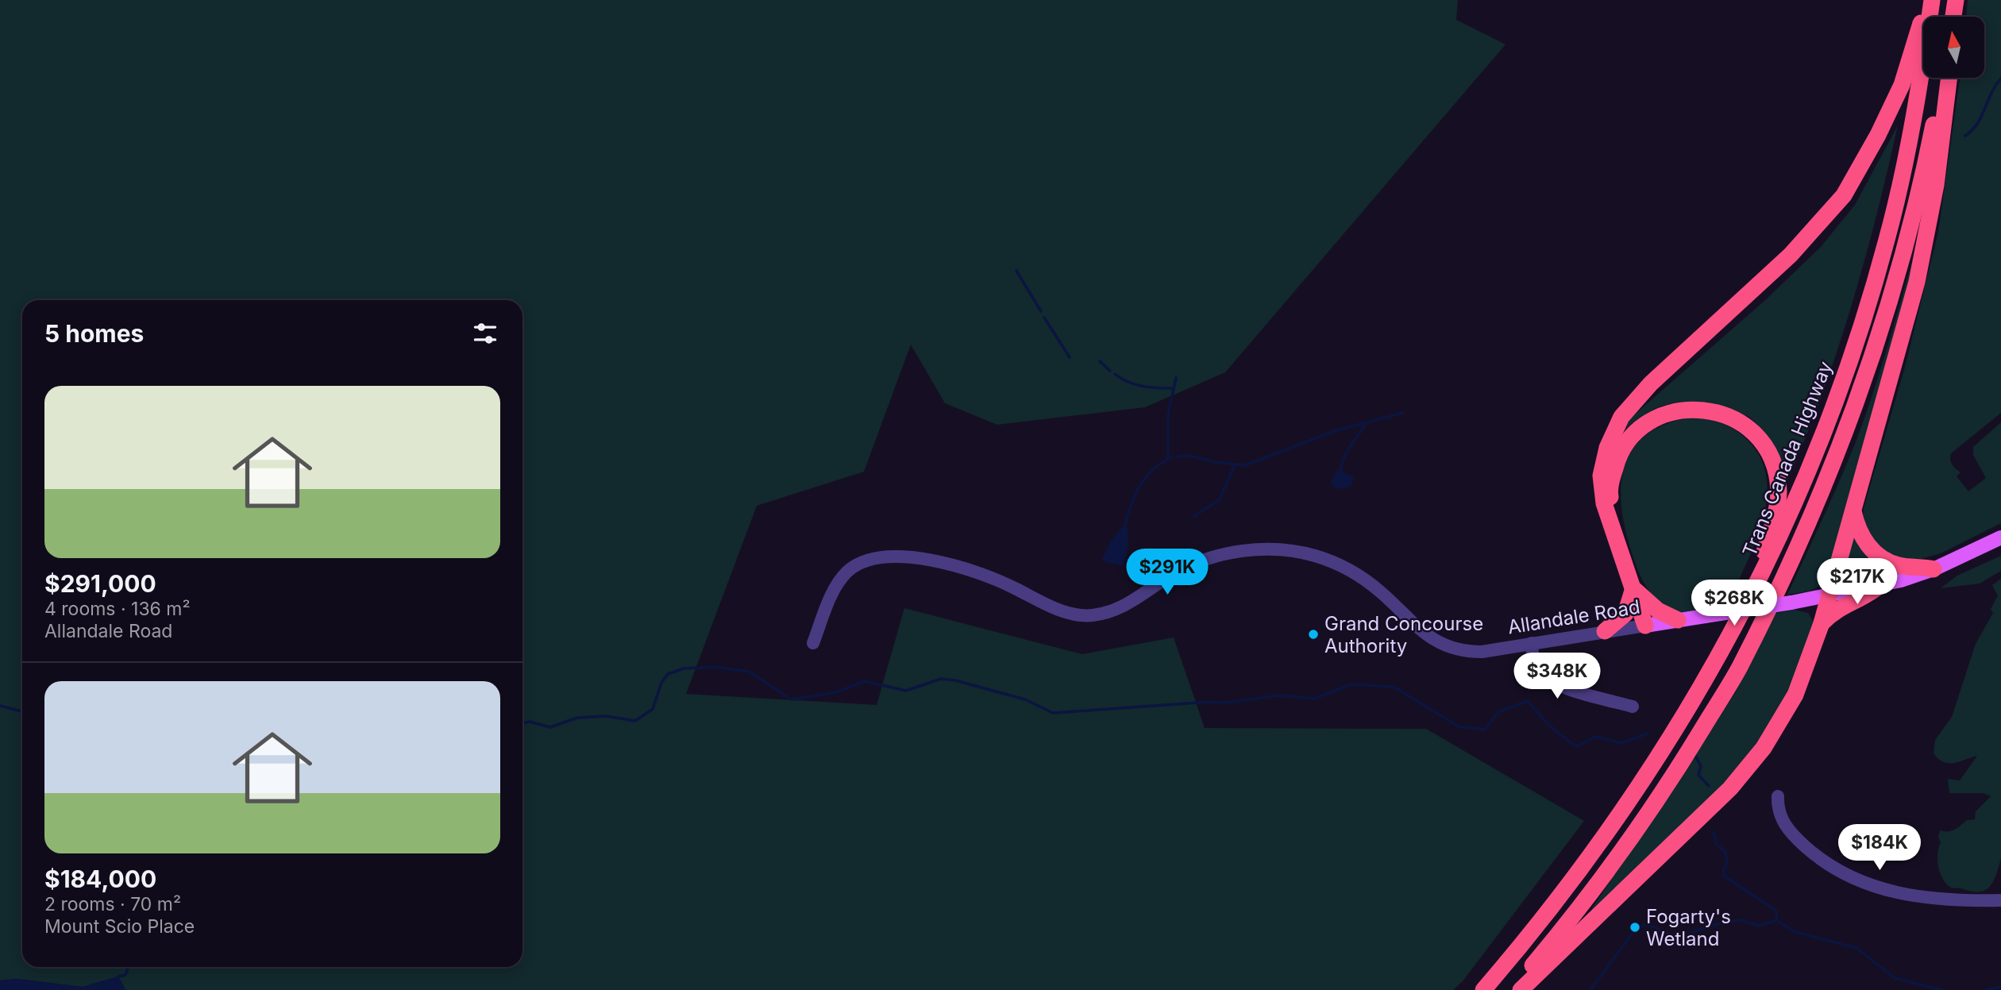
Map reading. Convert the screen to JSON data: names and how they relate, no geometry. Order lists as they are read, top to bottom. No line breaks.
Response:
{"streets":{"highway":["Trans Canada Highway"],"main road":["Allandale Road"]},"places":["Grand Concourse Authority","Fogarty's Wetland"],"north":"top","page":{"heading":"5 homes","list":[{"name":"$291,000","note":"4 rooms · 136 m² · Allandale Road"},{"name":"$184,000","note":"2 rooms · 70 m² · Mount Scio Place"}],"price":["$291K","$217K","$268K","$348K","$184K"]}}
